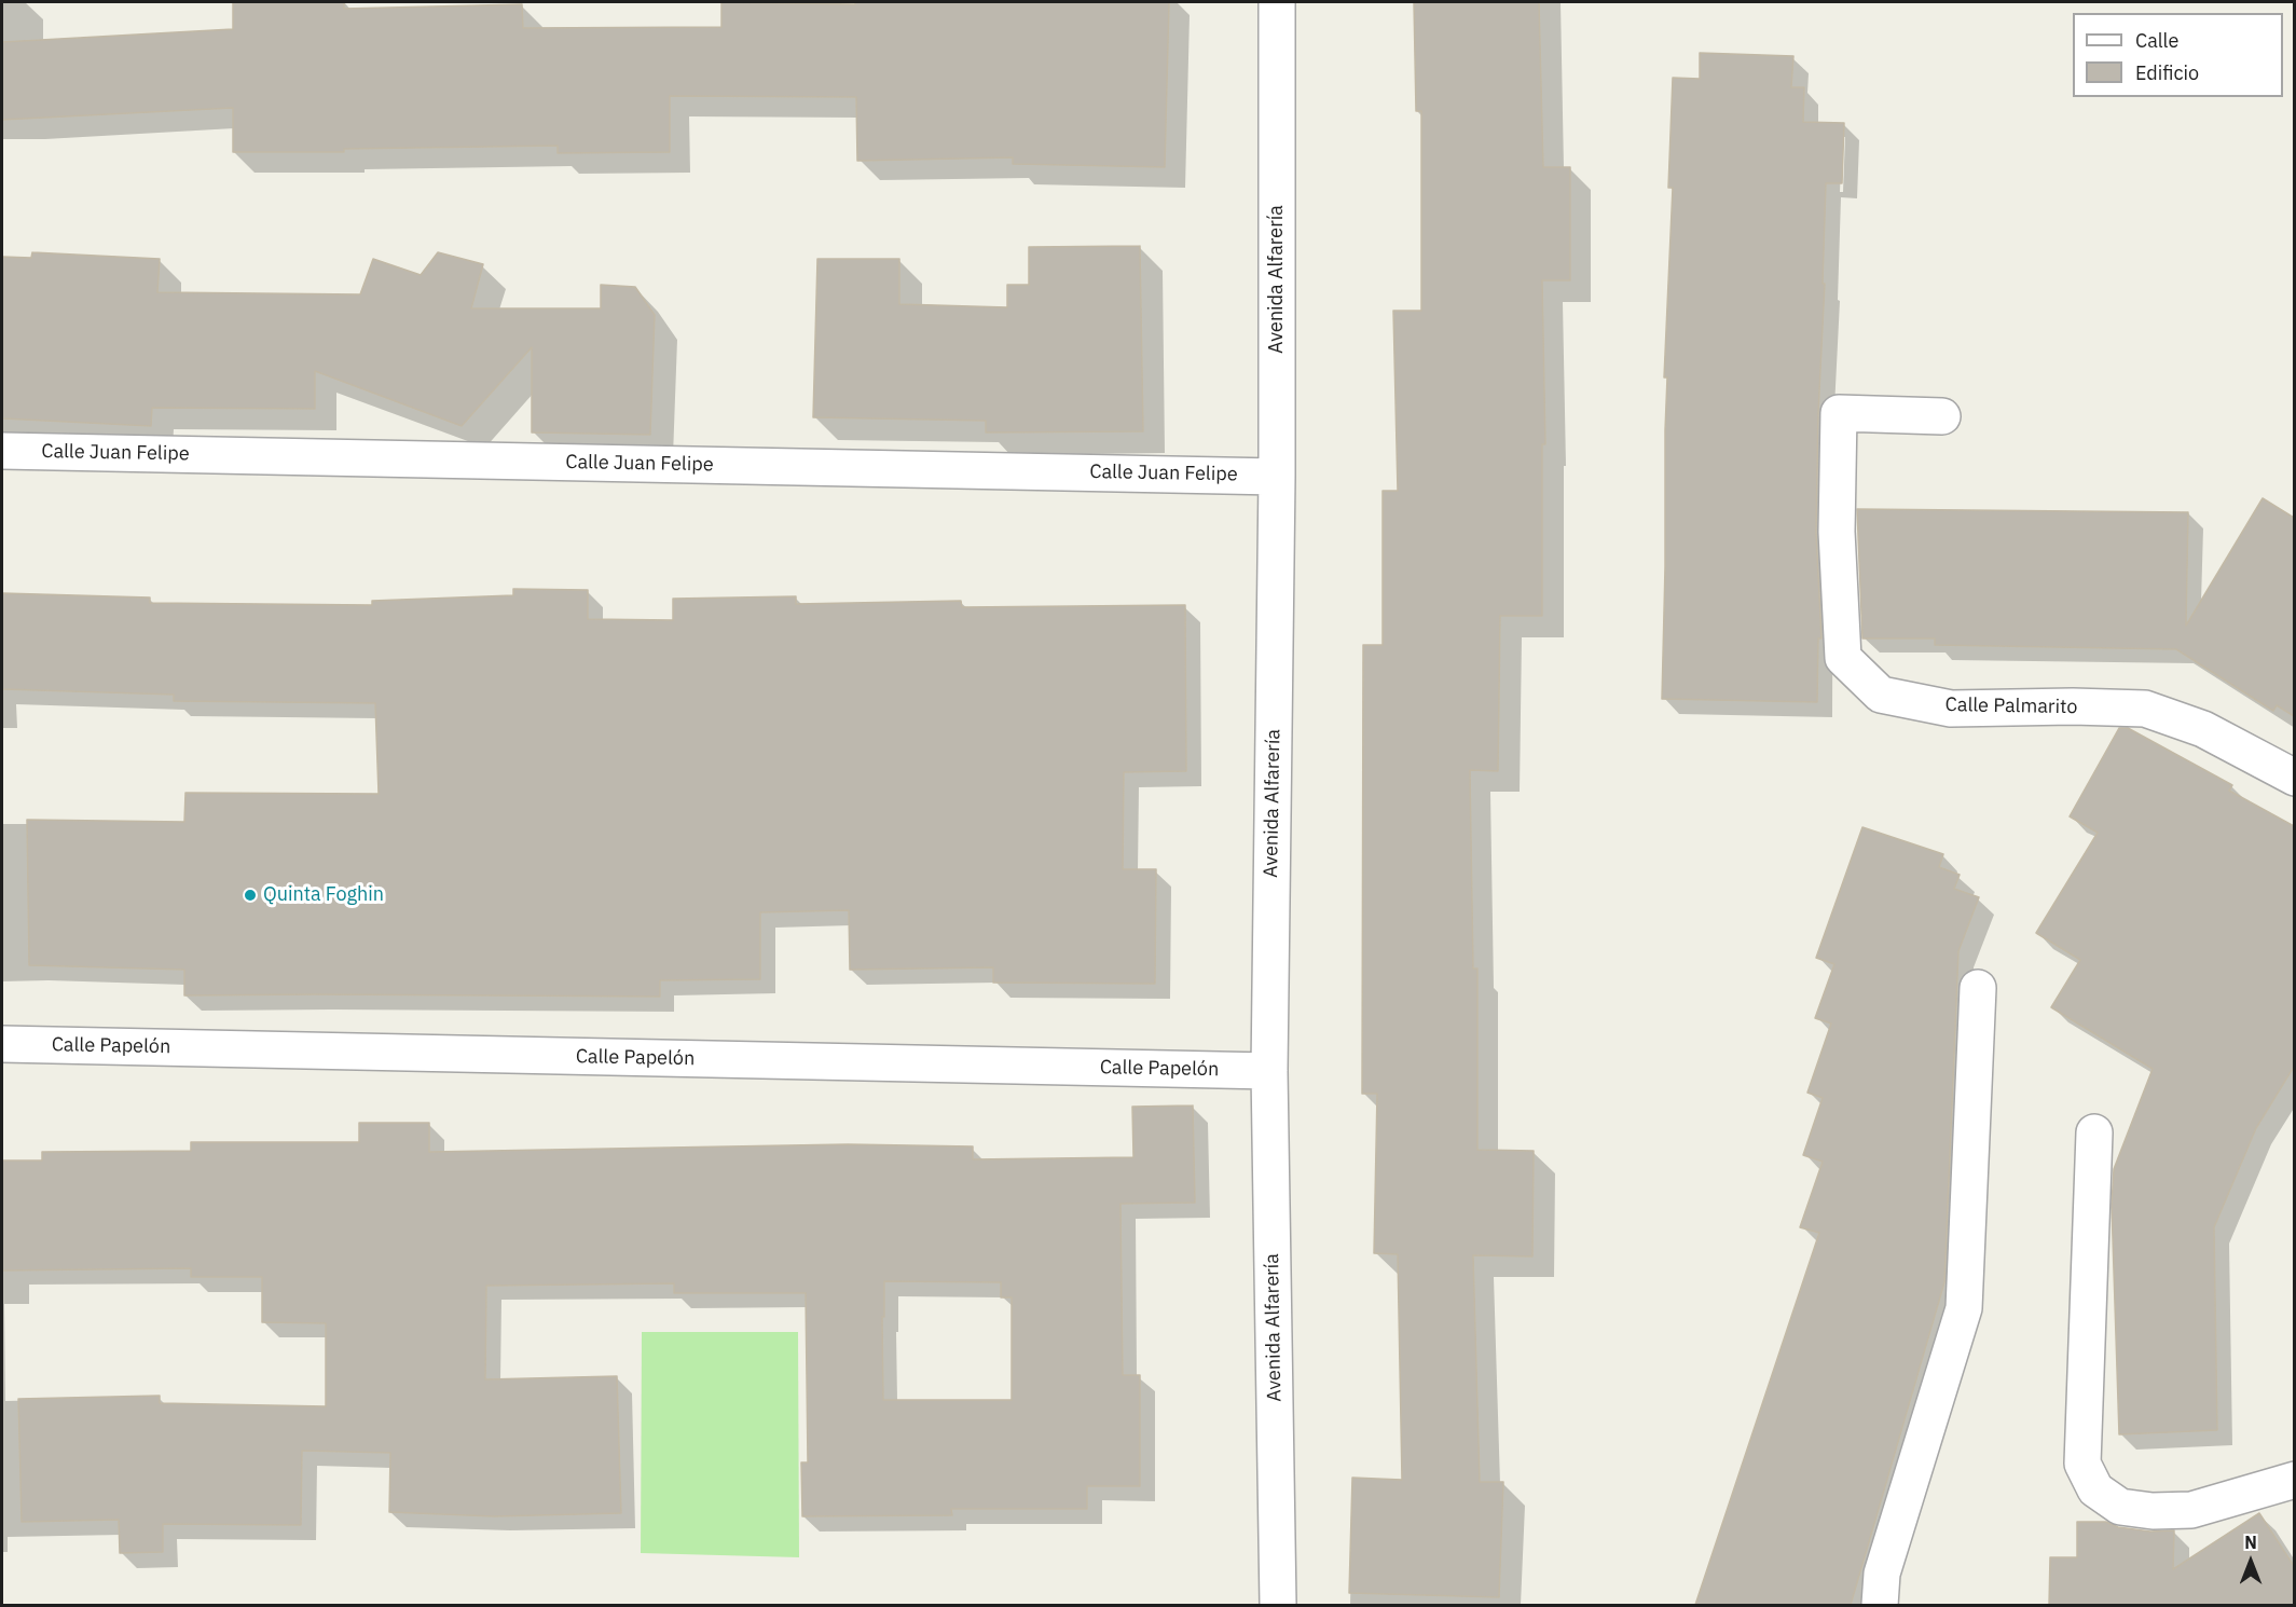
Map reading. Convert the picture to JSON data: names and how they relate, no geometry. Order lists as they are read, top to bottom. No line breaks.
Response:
{"streets":{"street":["Avenida Alfarería","Calle Juan Felipe","Calle Palmarito","Calle Papelón"]},"crossings":[["Avenida Alfarería","Calle Juan Felipe"],["Avenida Alfarería","Calle Papelón"]],"places":["Quinta Foghin"],"legend":["Calle","Edificio"],"north":"top"}
